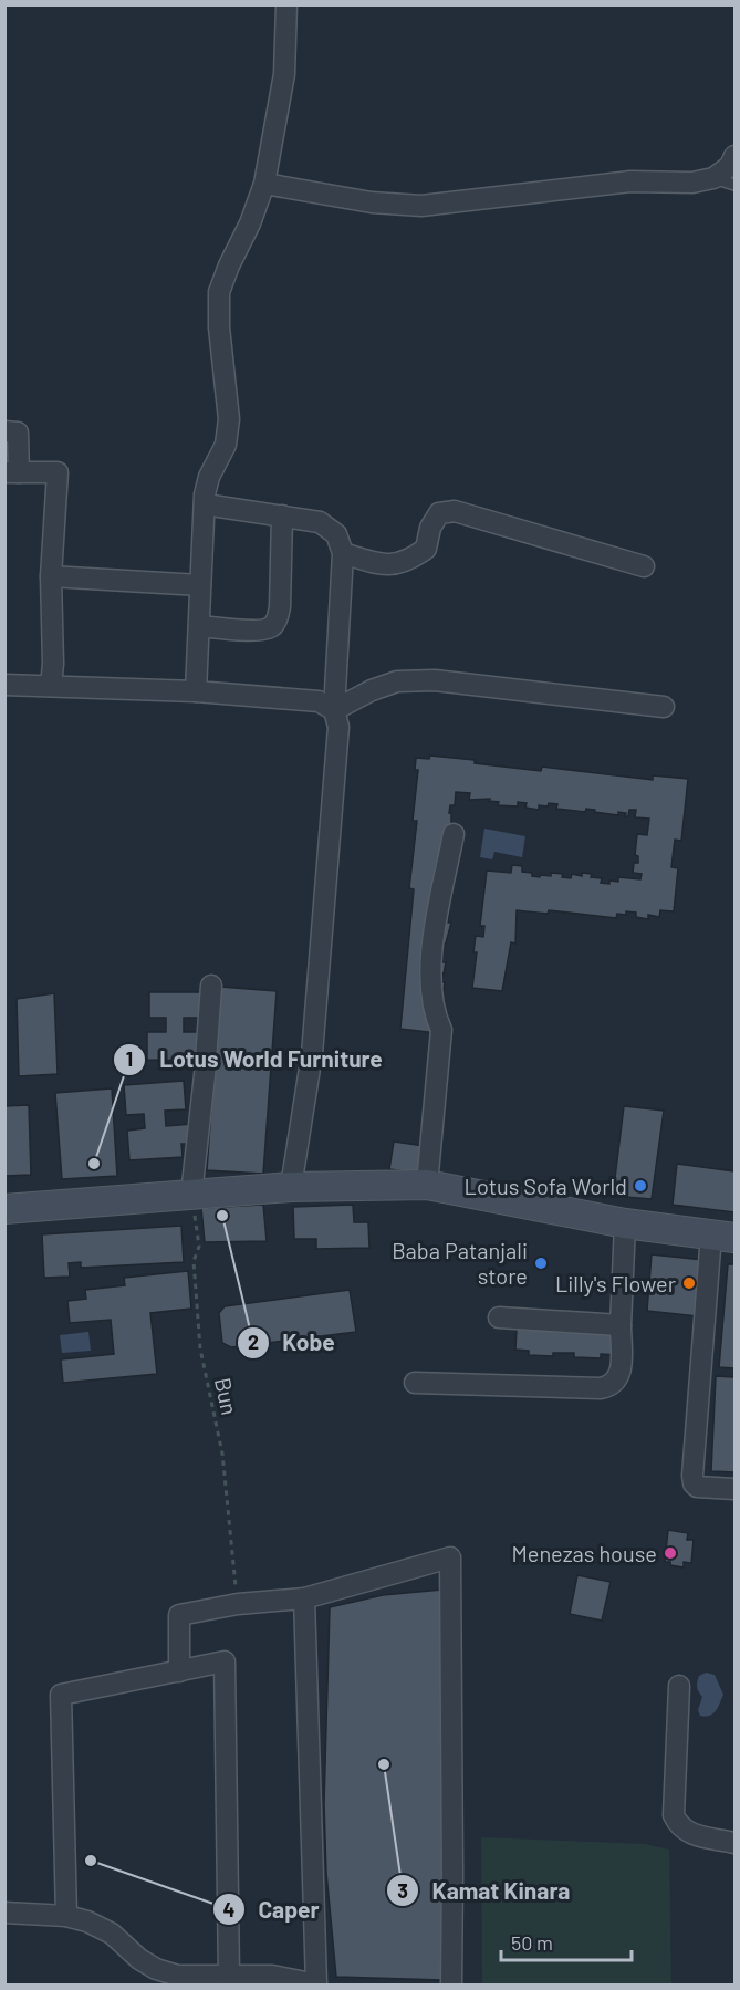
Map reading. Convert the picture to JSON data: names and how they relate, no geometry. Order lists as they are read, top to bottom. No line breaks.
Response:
{"streets":{"path":["Bun"]},"places":["Lotus World Furniture","Lotus Sofa World","Kobe","Baba Patanjali store","Lilly's Flower","Menezas house","Kamat Kinara","Caper"],"scale_bar":"50 m"}
